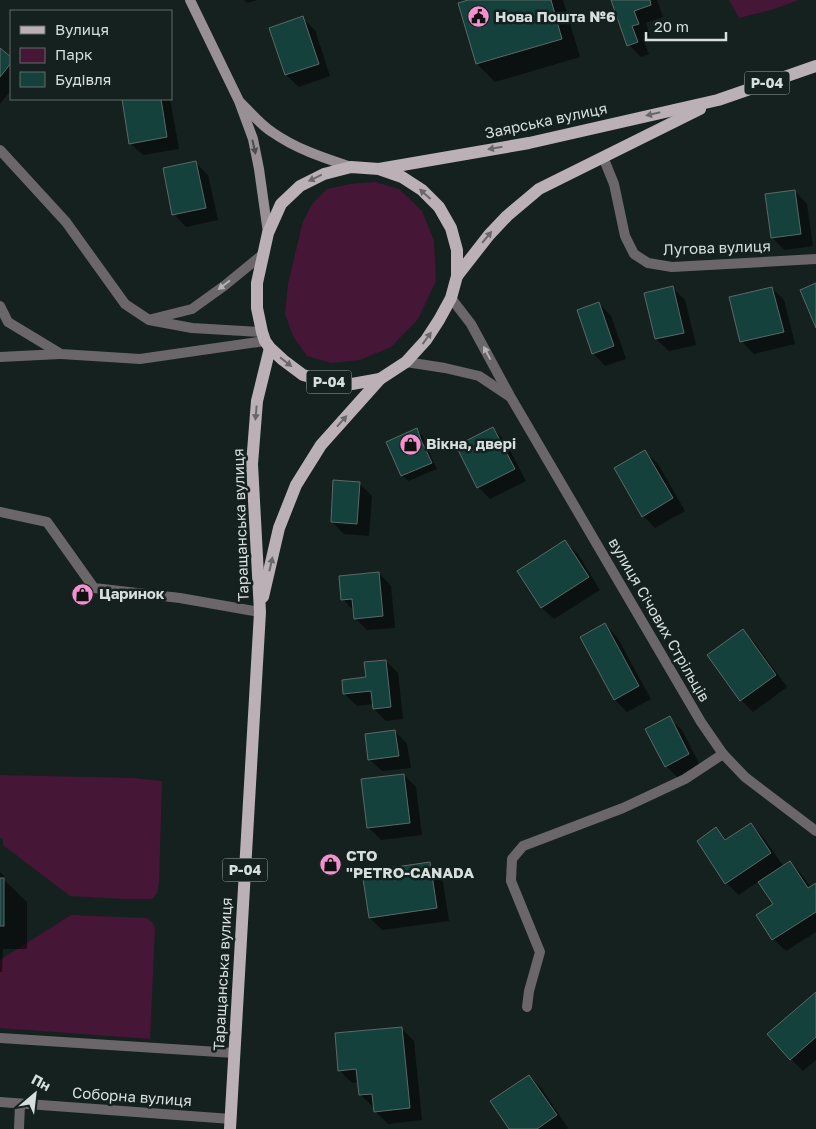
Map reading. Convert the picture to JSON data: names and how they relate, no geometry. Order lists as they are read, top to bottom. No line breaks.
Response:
{"streets":{"main road":["Р-04","Заярська вулиця","Таращанська вулиця"],"street":["Лугова вулиця","вулиця Січових Стрільців","Соборна вулиця"]},"crossings":[["Р-04","Заярська вулиця"],["Р-04","Таращанська вулиця"],["Р-04","вулиця Січових Стрільців"],["Заярська вулиця","Лугова вулиця"],["Таращанська вулиця","Соборна вулиця"]],"places":{"public building":["Нова Пошта №6"],"shop":["Вікна, двері","Царинок","СТО \"PETRO-CANADA"]},"legend":["Вулиця","Парк","Будівля"],"scale_bar":"20 m","north":"top right"}
